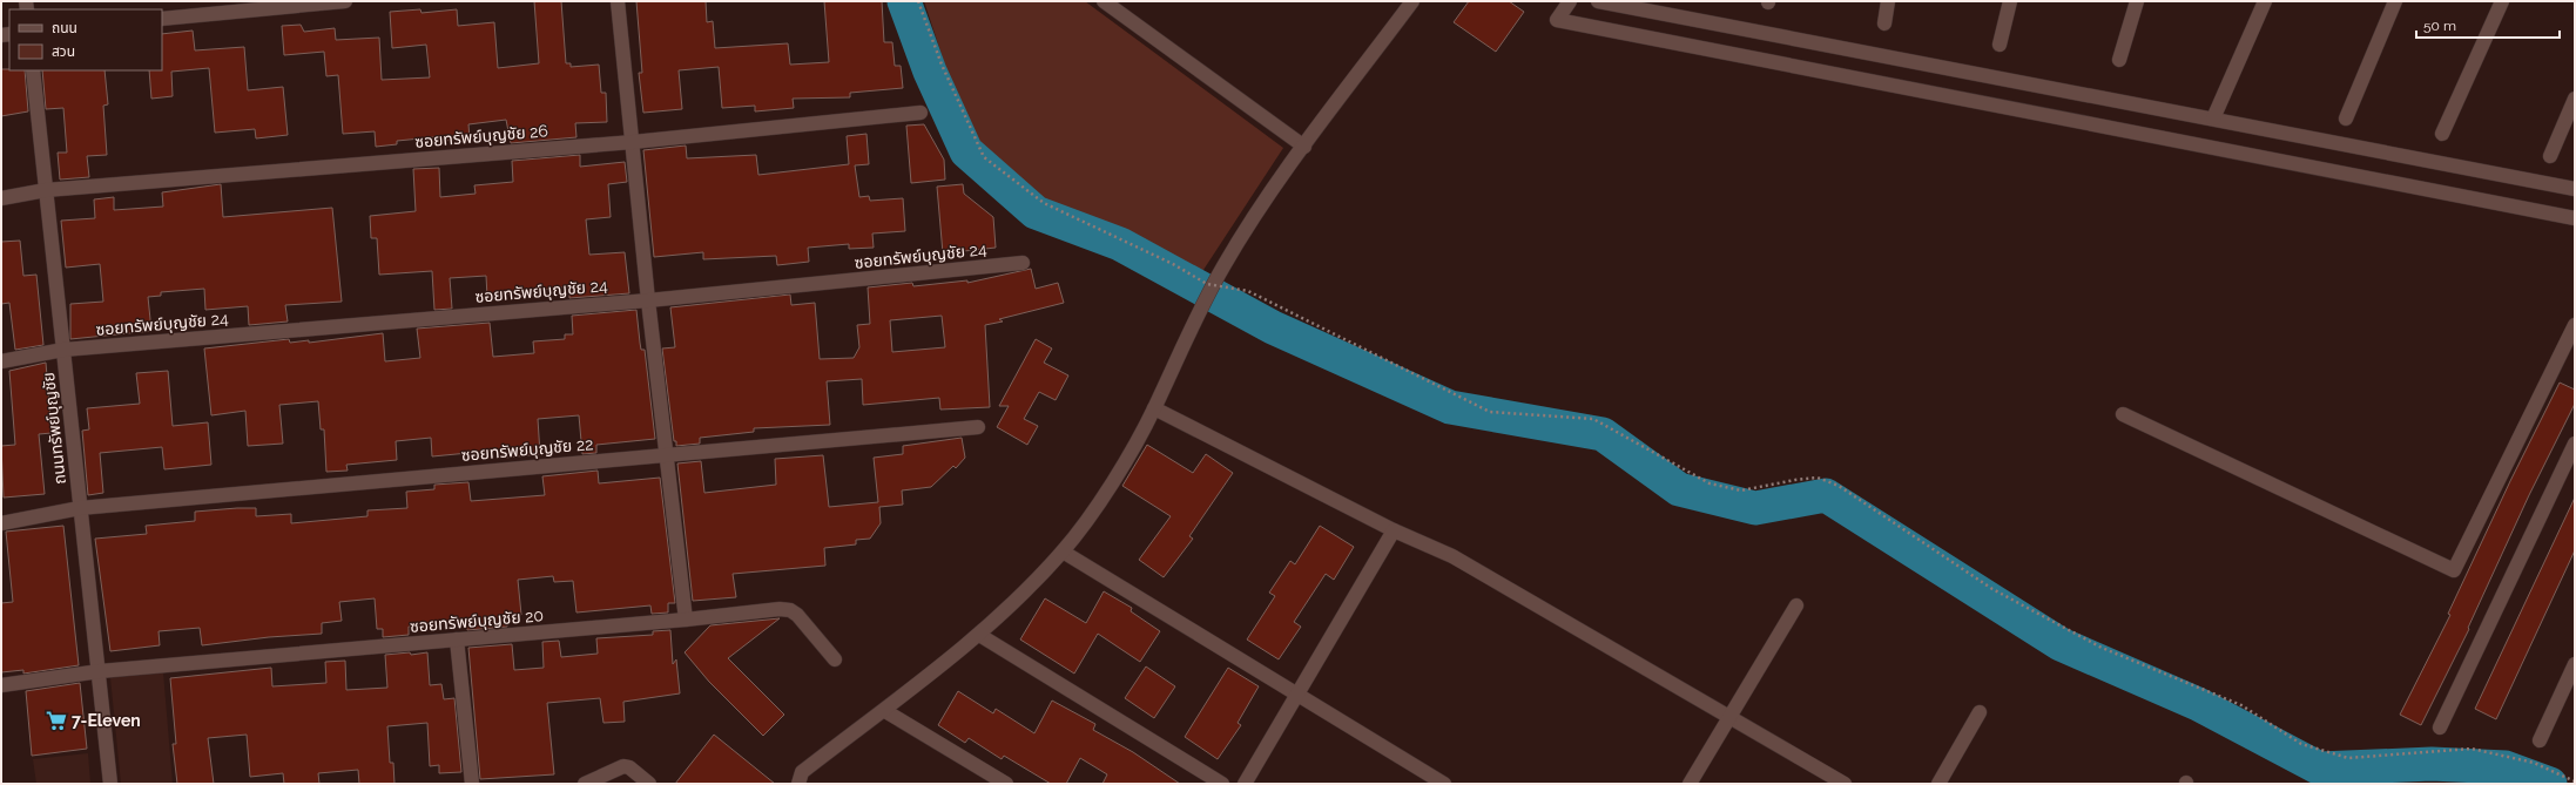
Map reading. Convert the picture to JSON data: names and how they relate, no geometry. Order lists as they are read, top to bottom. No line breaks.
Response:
{"streets":{"street":["ซอยทรัพย์บุญชัย 26","ซอยทรัพย์บุญชัย 24","ถนนทรัพย์บุญชัย","ซอยทรัพย์บุญชัย 22","ซอยทรัพย์บุญชัย 20"]},"crossings":[["ซอยทรัพย์บุญชัย 26","ถนนทรัพย์บุญชัย"],["ซอยทรัพย์บุญชัย 24","ถนนทรัพย์บุญชัย"],["ถนนทรัพย์บุญชัย","ซอยทรัพย์บุญชัย 22"],["ถนนทรัพย์บุญชัย","ซอยทรัพย์บุญชัย 20"]],"places":{"supermarket":["7-Eleven"]},"legend":["ถนน","สวน"],"scale_bar":"50 m"}
